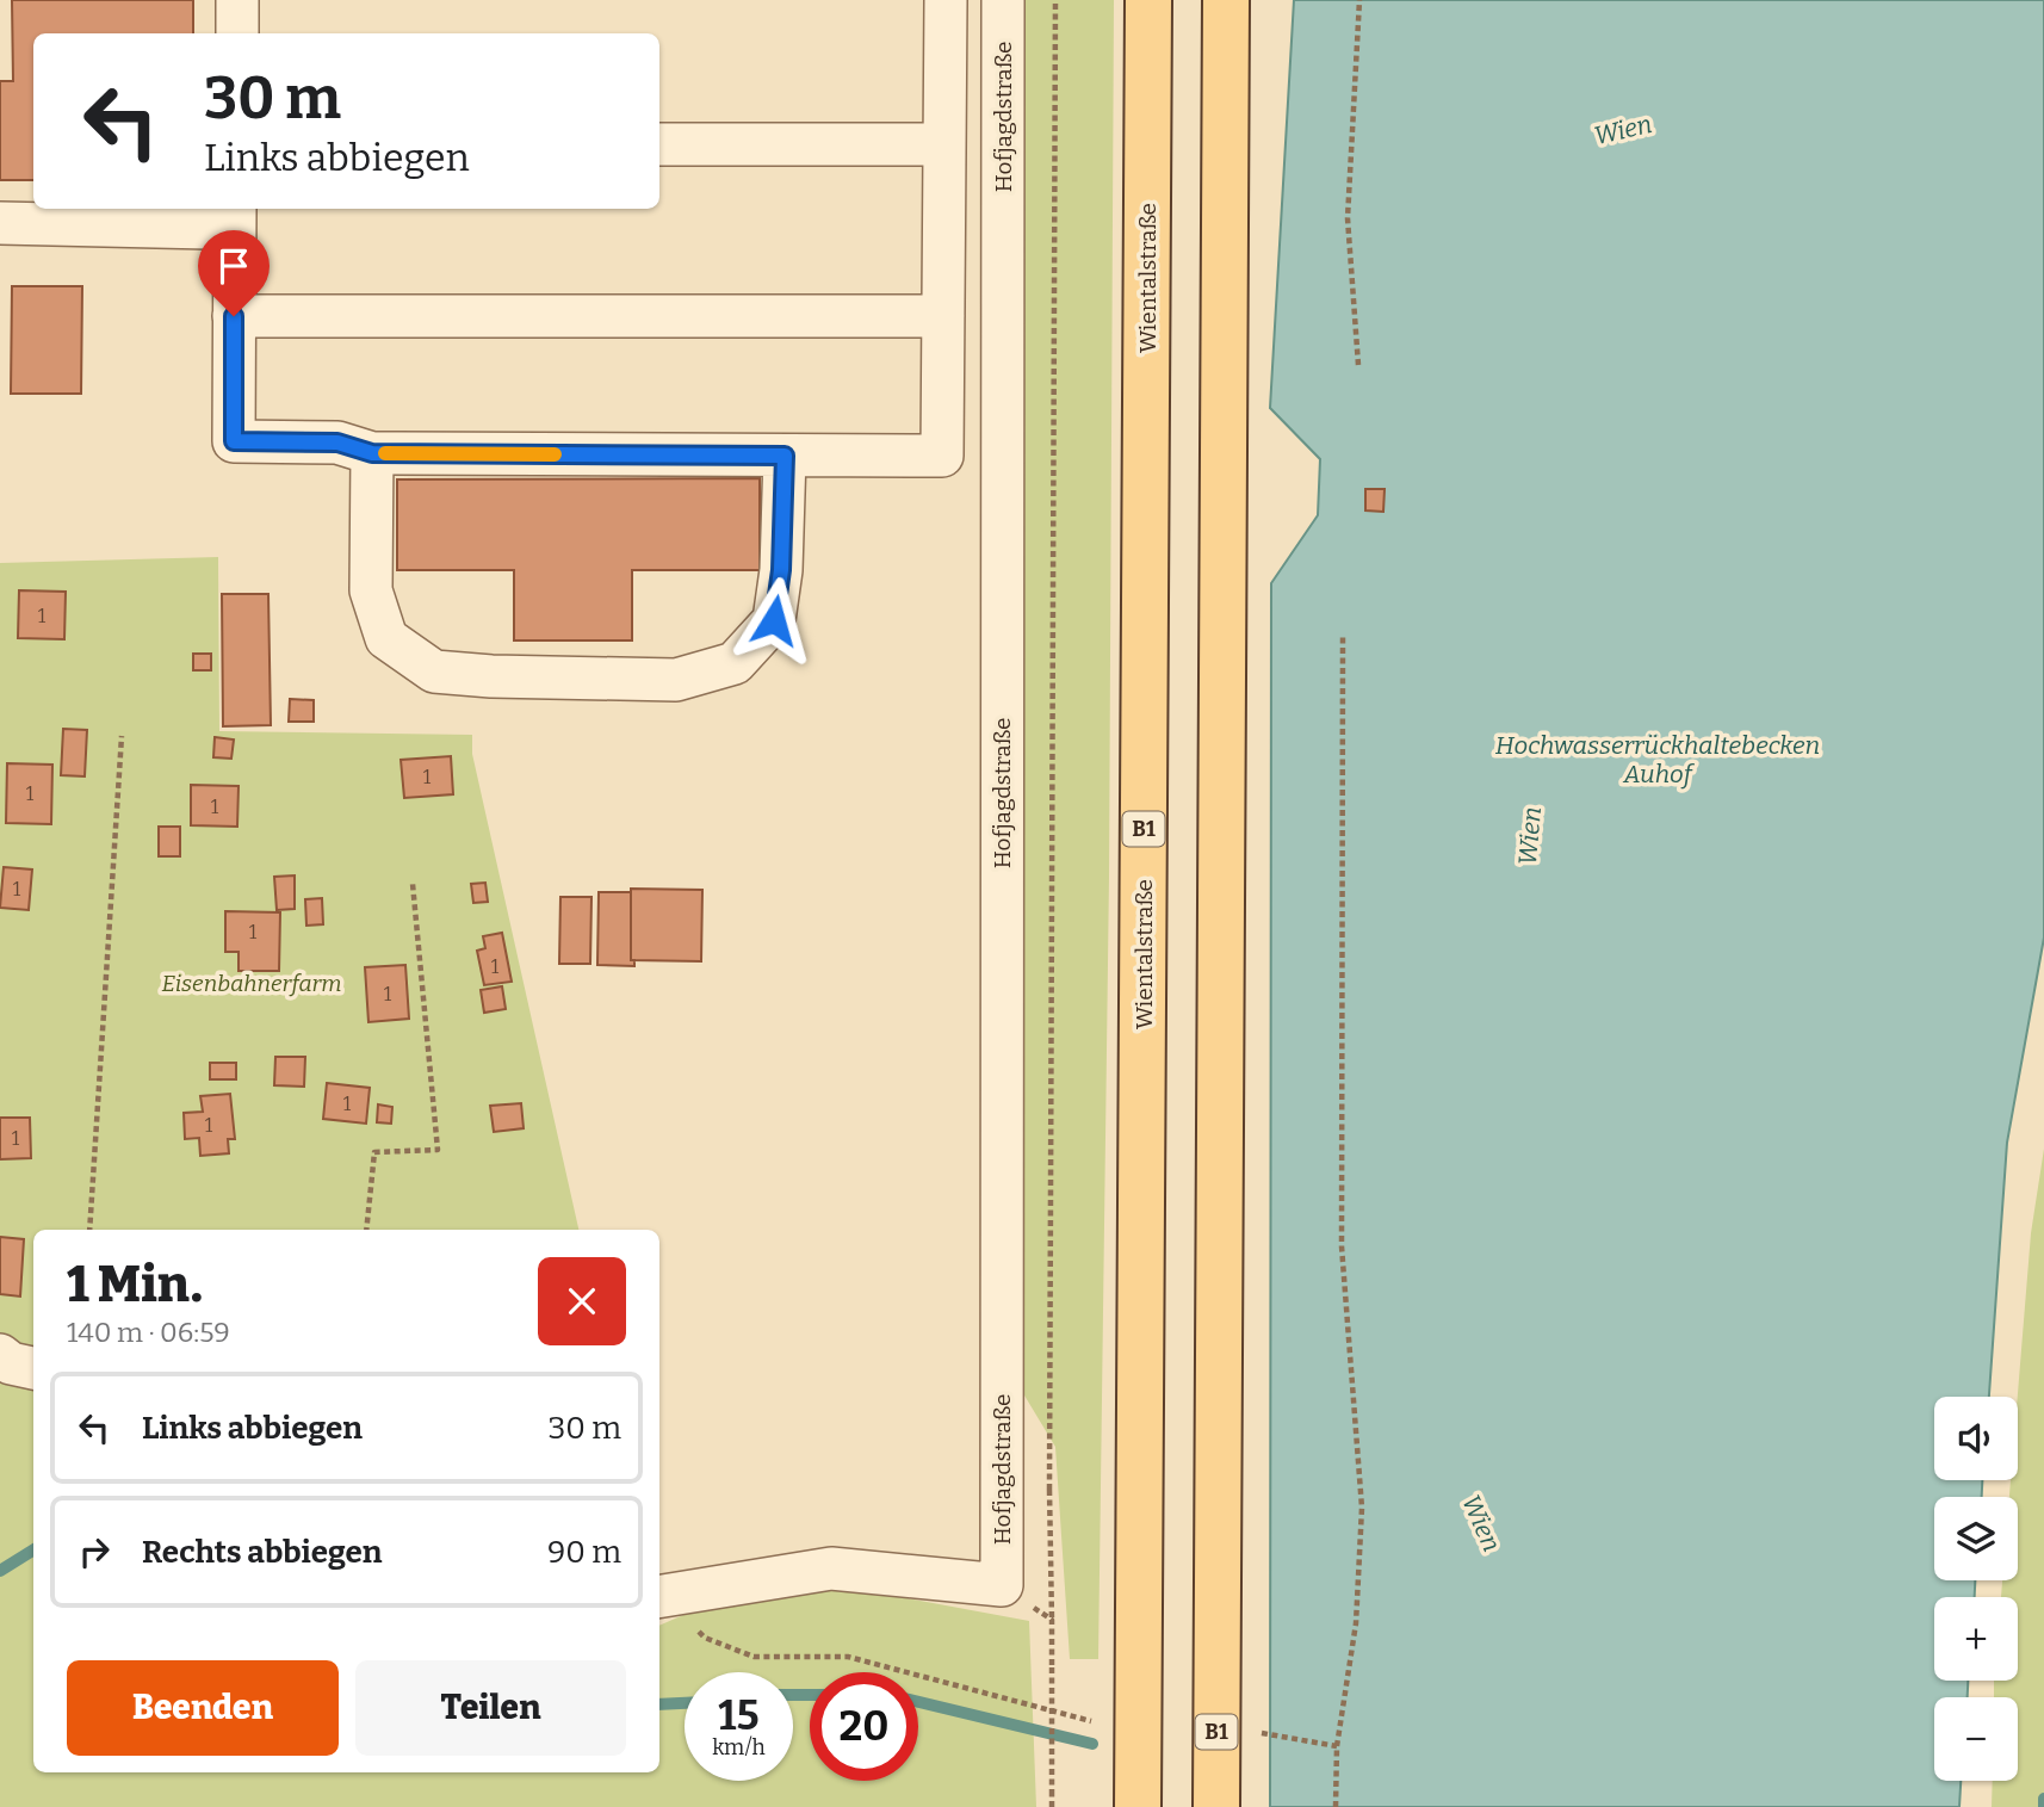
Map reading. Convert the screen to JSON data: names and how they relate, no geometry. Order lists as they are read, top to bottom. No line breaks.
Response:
{"streets":{"main road":["Wientalstraße","B1"],"street":["Hofjagdstraße"]},"water":["Wien","Hochwasserrückhaltebecken Auhof"],"parks":["Eisenbahnerfarm"],"house_numbers":["1","1","1","1","1","1","1","1","1","1","1"],"page":{"turn":["30 m","Links abbiegen"],"heading":["1 Min.","140 m · 06:59"],"list":[{"name":"Links abbiegen","value":"30 m"},{"name":"Rechts abbiegen","value":"90 m"}],"map_buttons":["+","−"],"buttons":["Beenden","Teilen"],"speed":"15 km/h","limit":"20"}}
